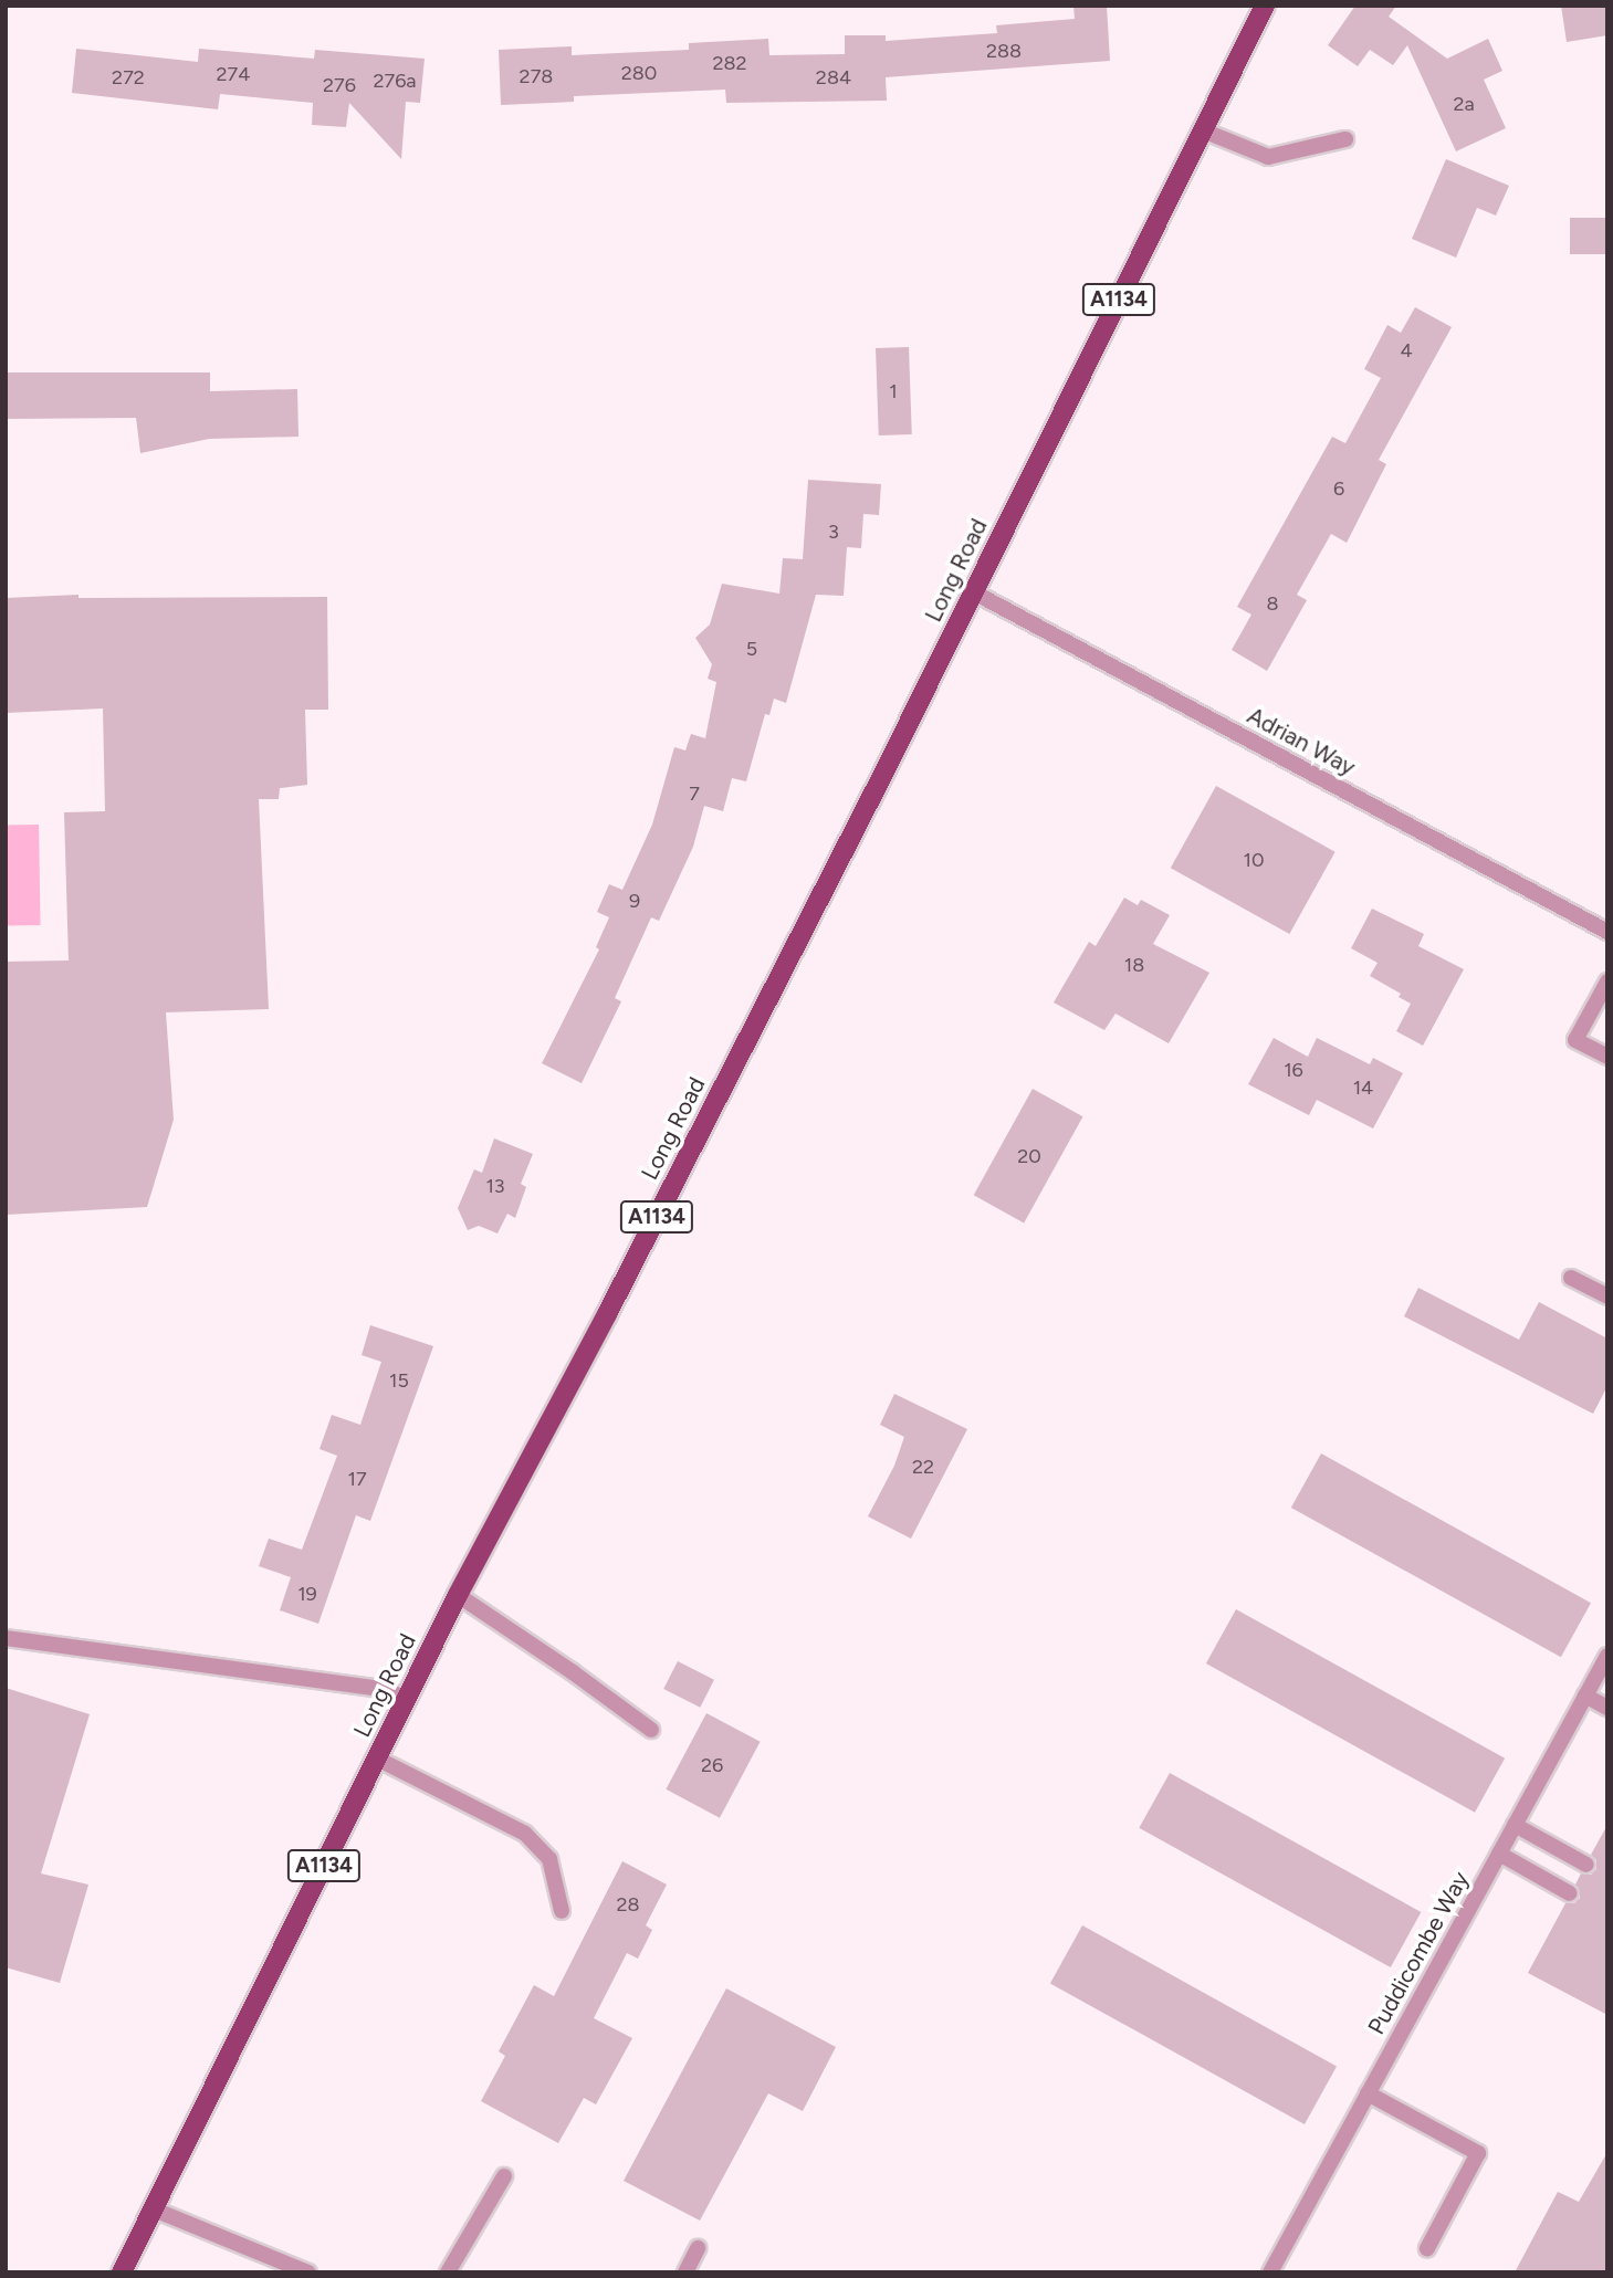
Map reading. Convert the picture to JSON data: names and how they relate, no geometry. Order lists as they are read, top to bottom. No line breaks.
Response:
{"streets":{"main road":["A1134","Long Road"],"lane":["Adrian Way","Puddicombe Way"]},"crossings":[["Long Road","Adrian Way"]],"house_numbers":["288","282","280","274","278","272","284","276a","276","2a","4","1","6","3","8","5","7","10","9","18","16","14","20","13","15","22","17","19","26","28"]}
